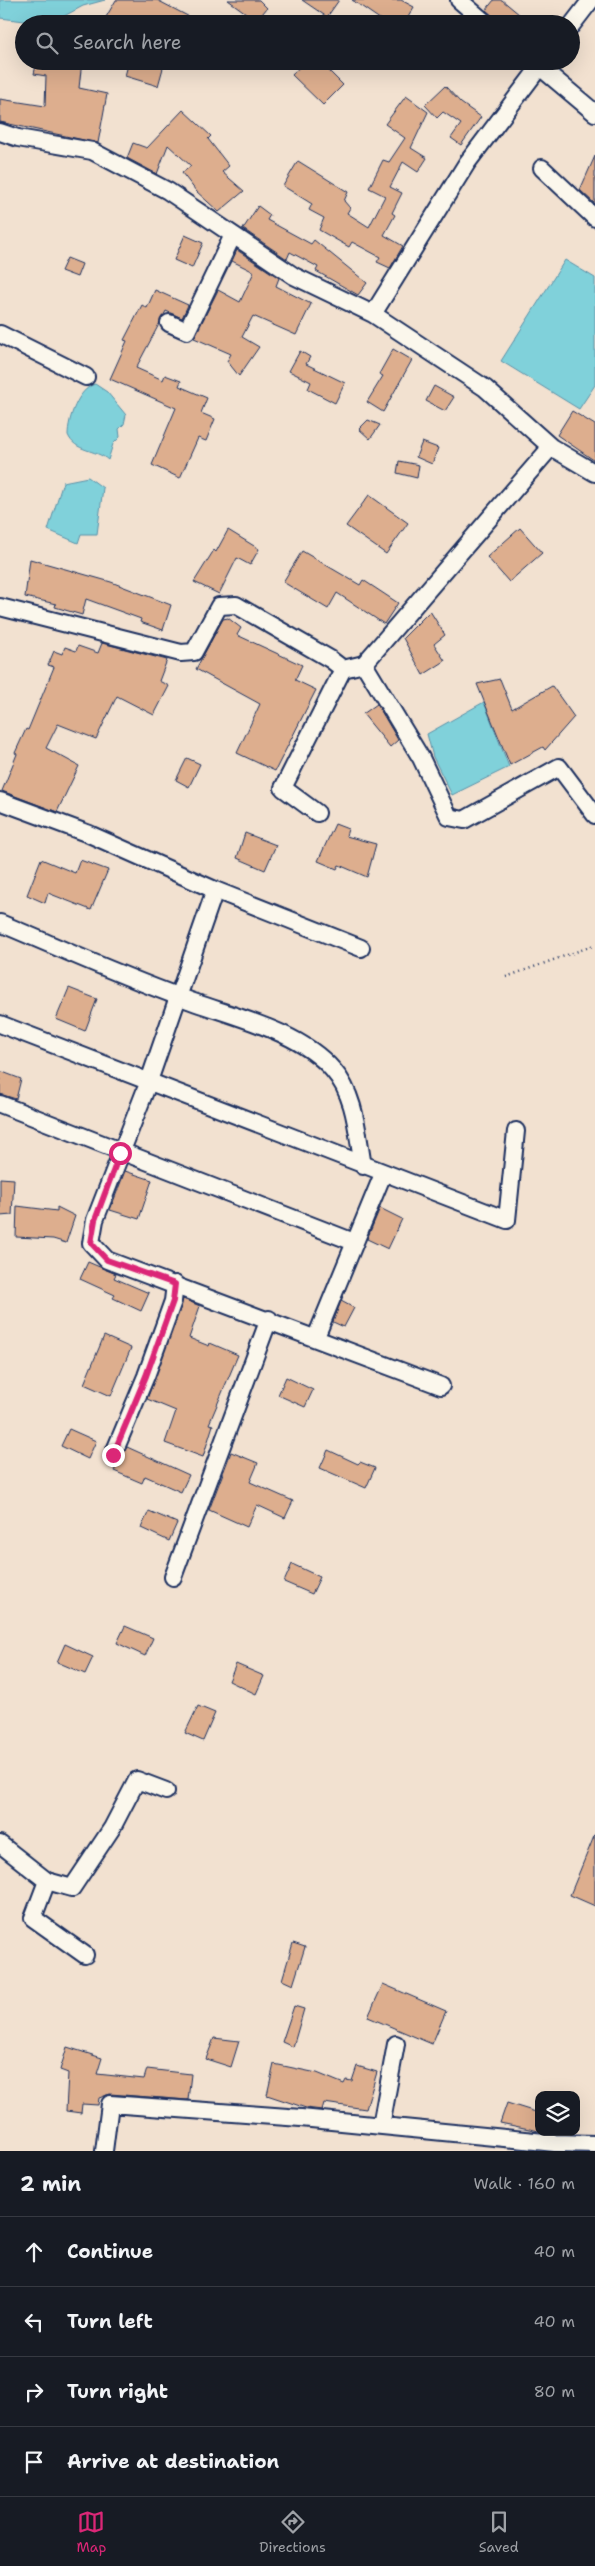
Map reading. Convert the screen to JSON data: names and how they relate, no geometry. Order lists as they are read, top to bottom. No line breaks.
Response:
{"page":{"search":"Search here","heading":["2 min","Walk · 160 m"],"list":[["Continue","40 m"],["Turn left","40 m"],["Turn right","80 m"],"Arrive at destination"],"nav":["Map","Directions","Saved"]}}
